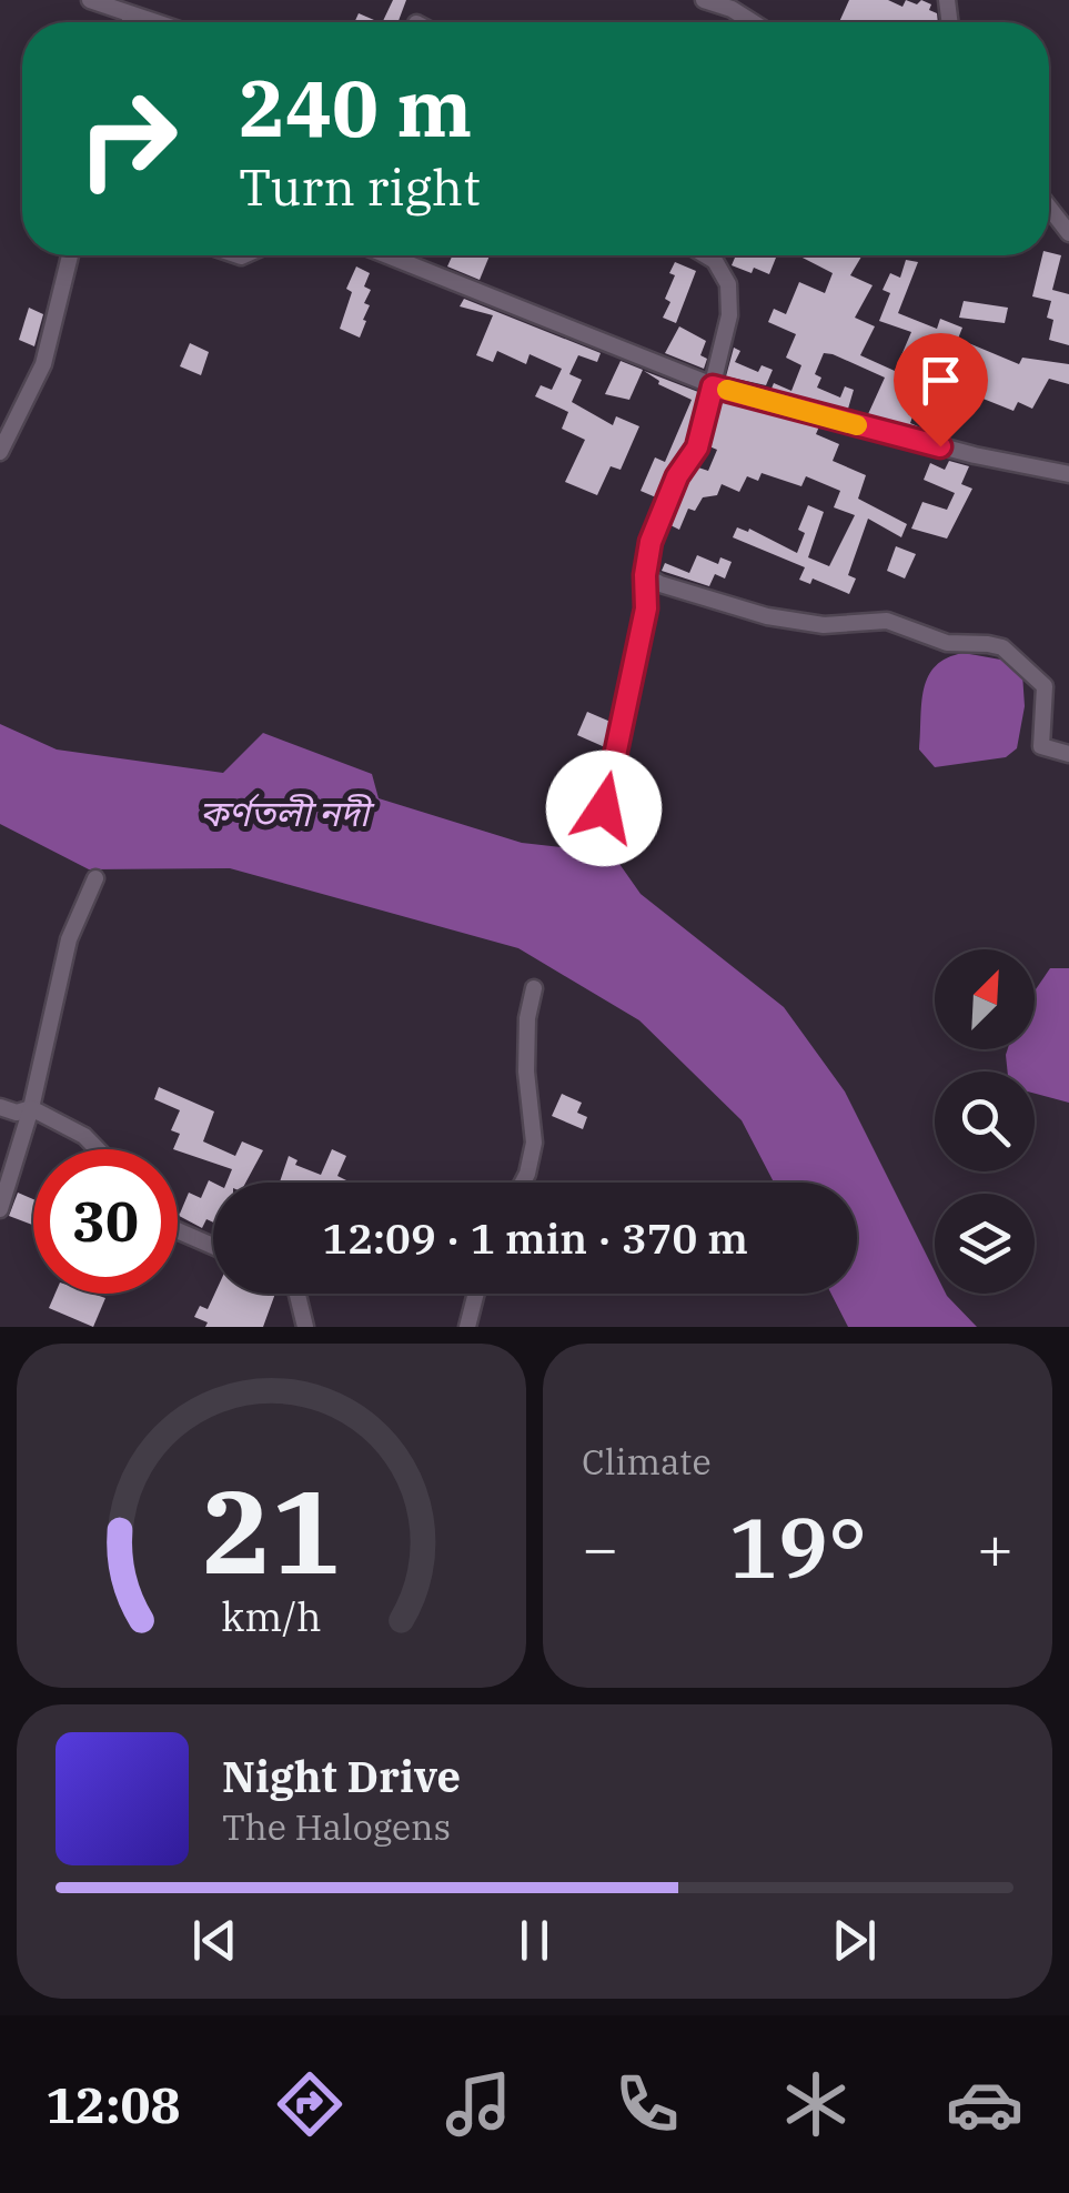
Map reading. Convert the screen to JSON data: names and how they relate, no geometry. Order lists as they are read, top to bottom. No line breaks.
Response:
{"water":["কর্ণতলী নদী"],"north":"top right","page":{"turn":["240 m","Turn right"],"limit":"30","trip":"12:09 · 1 min · 370 m","tile":"Climate","heat":["−","19°","+"],"song":["Night Drive","The Halogens"],"tabs":"12:08","gauge":["21","km/h"]}}
